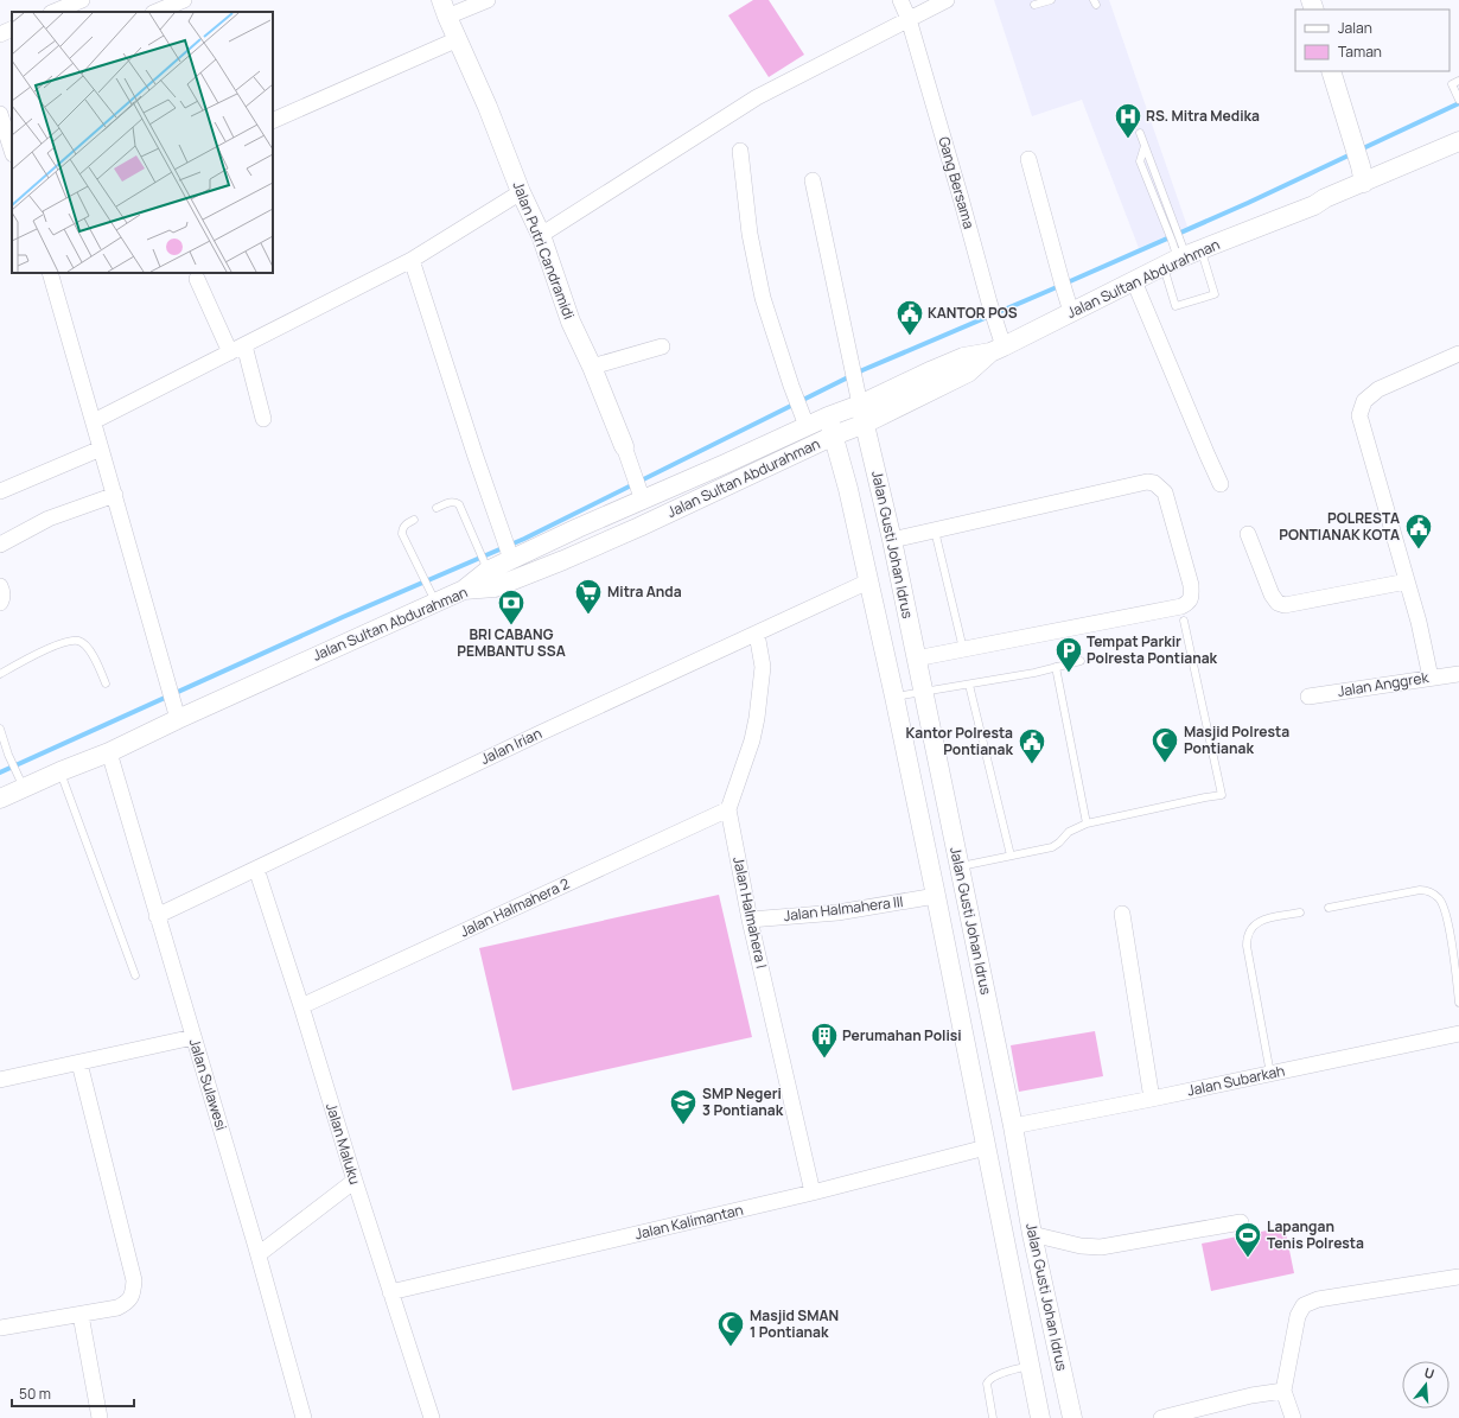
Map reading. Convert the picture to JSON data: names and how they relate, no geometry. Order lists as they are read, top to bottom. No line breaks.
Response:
{"streets":{"street":["Gang Bersama","Jalan Putri Candramidi","Jalan Sultan Abdurahman","Jalan Gusti Johan Idrus","Jalan Anggrek","Jalan Irian","Jalan Halmahera 2","Jalan Halmahera III","Jalan Halmahera I","Jalan Subarkah","Jalan Sulawesi","Jalan Maluku","Jalan Kalimantan"]},"crossings":[["Gang Bersama","Jalan Sultan Abdurahman"],["Jalan Sultan Abdurahman","Jalan Gusti Johan Idrus"],["Jalan Sultan Abdurahman","Jalan Sulawesi"],["Jalan Gusti Johan Idrus","Jalan Irian"],["Jalan Gusti Johan Idrus","Jalan Halmahera III"],["Jalan Gusti Johan Idrus","Jalan Subarkah"],["Jalan Gusti Johan Idrus","Jalan Kalimantan"],["Jalan Irian","Jalan Halmahera I"],["Jalan Irian","Jalan Sulawesi"],["Jalan Irian","Jalan Maluku"],["Jalan Halmahera 2","Jalan Halmahera I"],["Jalan Halmahera 2","Jalan Maluku"],["Jalan Halmahera III","Jalan Halmahera I"],["Jalan Halmahera I","Jalan Kalimantan"],["Jalan Maluku","Jalan Kalimantan"]],"places":{"hospital":["RS. Mitra Medika"],"public building":["KANTOR POS","POLRESTA PONTIANAK KOTA","Kantor Polresta Pontianak"],"supermarket":["Mitra Anda"],"bank":["BRI CABANG PEMBANTU SSA"],"parking":["Tempat Parkir Polresta Pontianak"],"mosque":["Masjid Polresta Pontianak","Masjid SMAN 1 Pontianak"],"building":["Perumahan Polisi"],"school or university":["SMP Negeri 3 Pontianak"],"sports":["Lapangan Tenis Polresta"]},"legend":["Jalan","Taman"],"scale_bar":"50 m","north":"top"}
